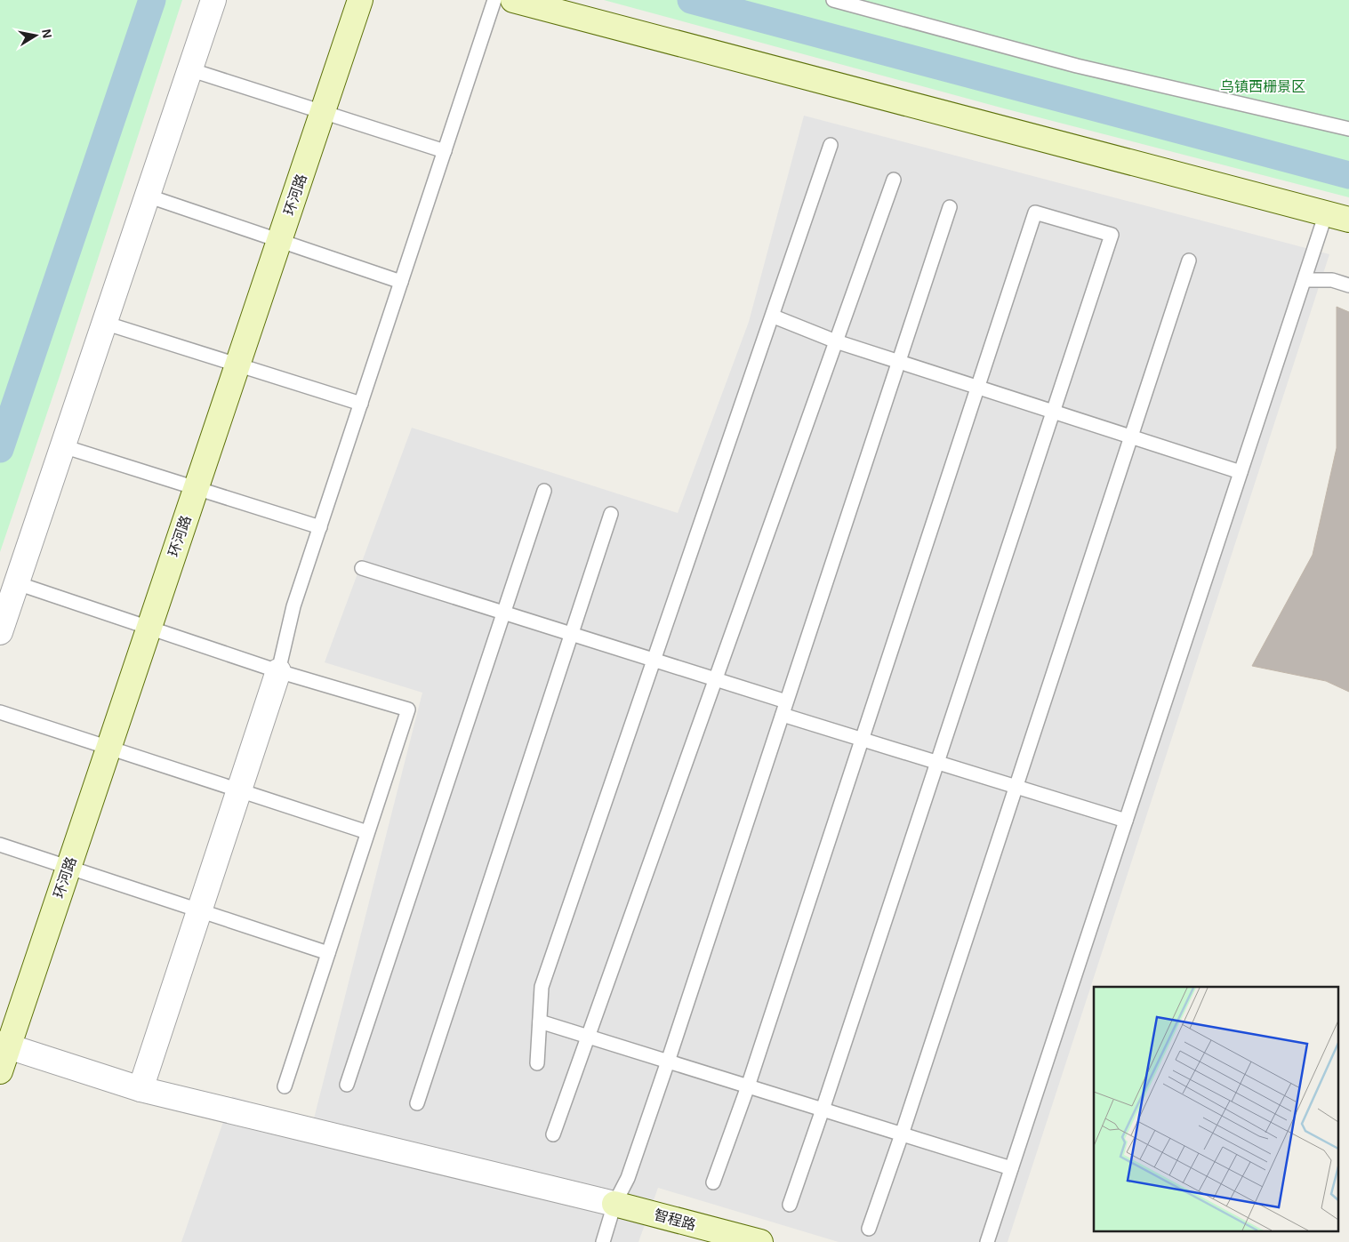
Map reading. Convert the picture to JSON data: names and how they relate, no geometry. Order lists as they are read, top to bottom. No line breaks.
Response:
{"streets":{"street":["环河路","智程路"]},"parks":["乌镇西栅景区"],"north":"right"}
